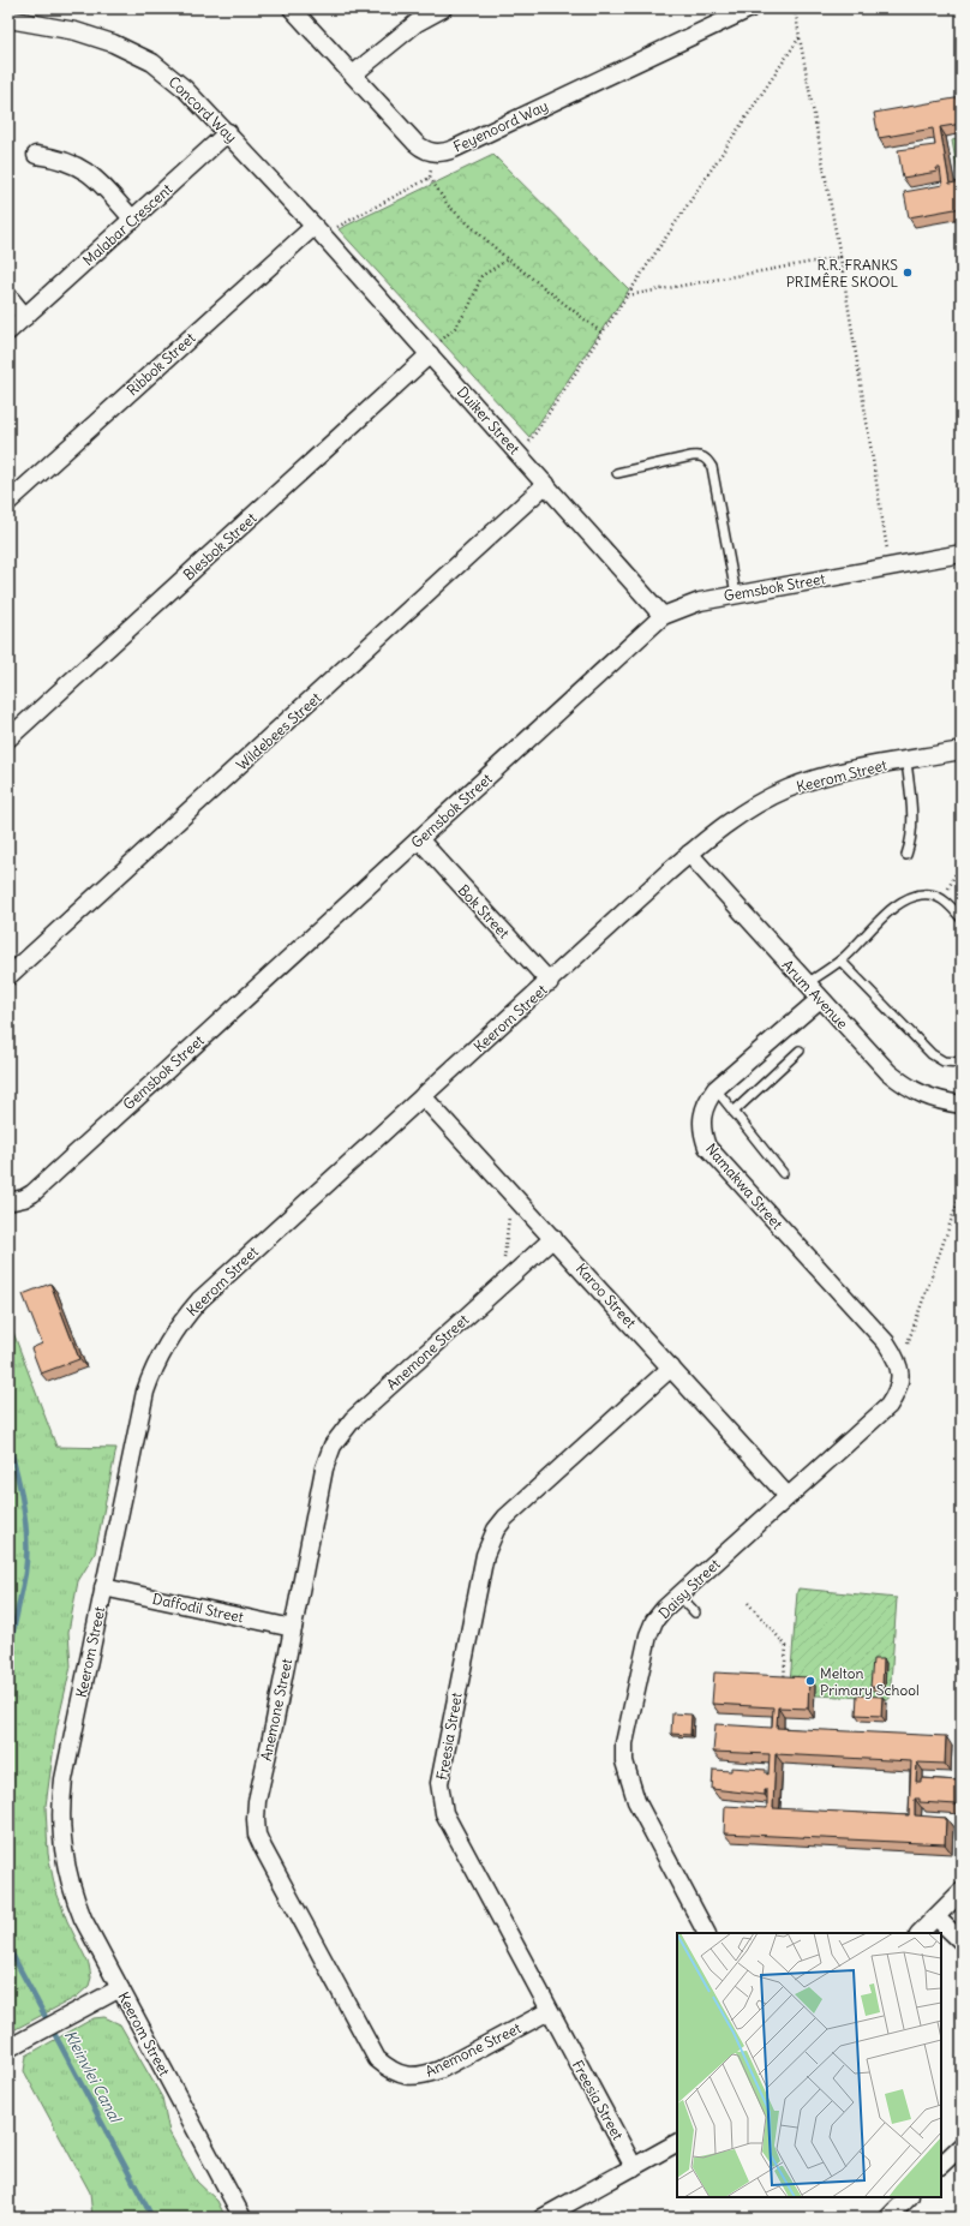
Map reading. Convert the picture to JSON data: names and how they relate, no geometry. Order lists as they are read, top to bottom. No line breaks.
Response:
{"streets":{"street":["Concord Way","Feyenoord Way","Malabar Crescent","Ribbok Street","Duiker Street","Blesbok Street","Gemsbok Street","Wildebees Street","Keerom Street","Bok Street","Arum Avenue","Namakwa Street","Karoo Street","Anemone Street","Daisy Street","Daffodil Street","Freesia Street"]},"crossings":[["Concord Way","Malabar Crescent"],["Concord Way","Ribbok Street"],["Concord Way","Duiker Street"],["Ribbok Street","Duiker Street"],["Duiker Street","Blesbok Street"],["Duiker Street","Gemsbok Street"],["Duiker Street","Wildebees Street"],["Gemsbok Street","Bok Street"],["Keerom Street","Bok Street"],["Keerom Street","Arum Avenue"],["Keerom Street","Karoo Street"],["Keerom Street","Daffodil Street"],["Arum Avenue","Namakwa Street"],["Namakwa Street","Daisy Street"],["Karoo Street","Anemone Street"],["Karoo Street","Daisy Street"],["Karoo Street","Freesia Street"],["Anemone Street","Daffodil Street"],["Anemone Street","Freesia Street"]],"water":["Kleinvlei Canal"],"places":["R.R. FRANKS PRIMÊRE SKOOL","Melton Primary School"]}
